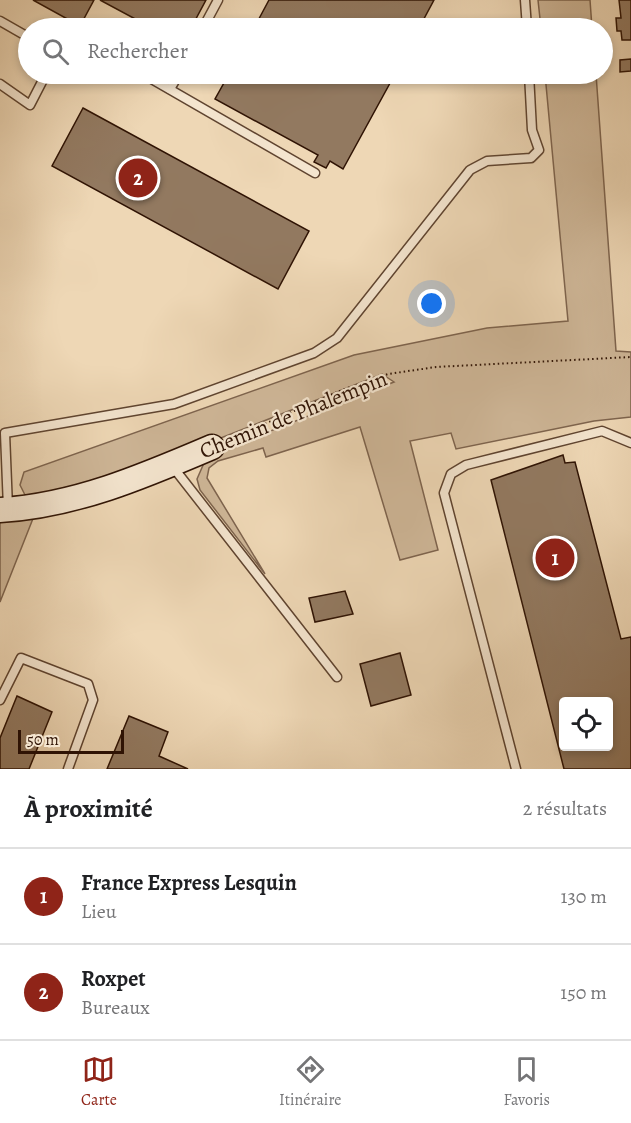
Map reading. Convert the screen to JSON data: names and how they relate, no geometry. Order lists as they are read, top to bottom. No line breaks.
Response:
{"streets":{"street":["Chemin de Phalempin"]},"scale_bar":"50 m","page":{"search":"Rechercher","pins":["2","1"],"scale":"50 m","heading":["À proximité","2 résultats"],"list":[{"mark":"1","name":"France Express Lesquin","note":"Lieu","value":"130 m"},{"mark":"2","name":"Roxpet","note":"Bureaux","value":"150 m"}],"nav":["Carte","Itinéraire","Favoris"]}}
